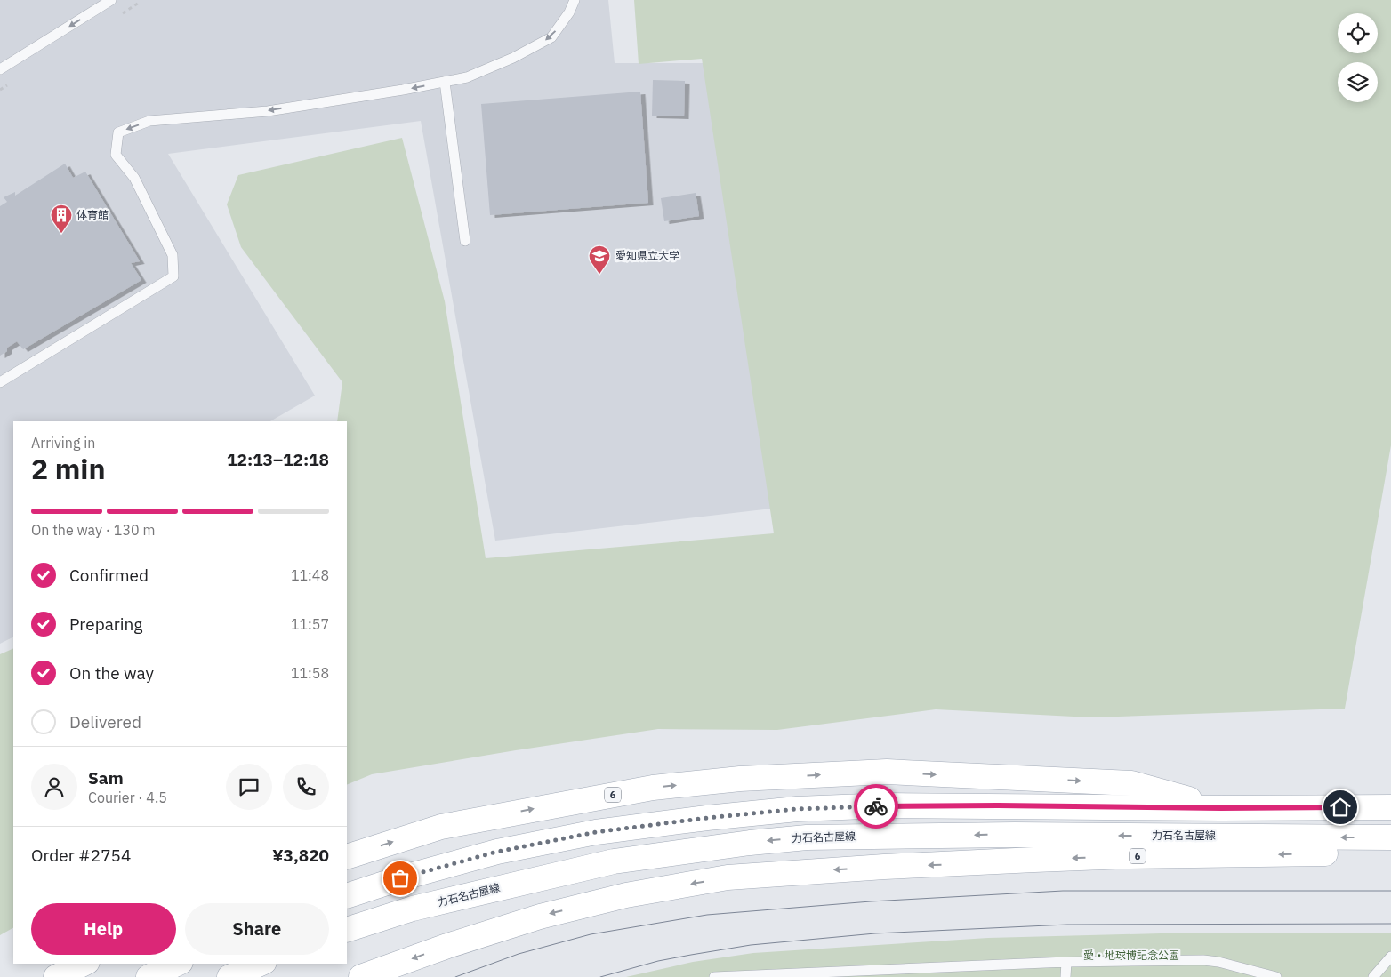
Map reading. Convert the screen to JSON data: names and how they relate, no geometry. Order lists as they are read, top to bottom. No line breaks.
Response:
{"streets":{"main road":["6","力石名古屋線"]},"parks":["愛・地球博記念公園"],"places":{"building":["体育館"],"school or university":["愛知県立大学"]},"page":{"heading":["2 min","Arriving in","12:13–12:18"],"panel":["Sam","Courier · 4.5","Order #2754","¥3,820"],"bar":"On the way · 130 m","list":[["Confirmed","11:48"],["Preparing","11:57"],["On the way","11:58"],"Delivered"],"buttons":["Help","Share"]}}
